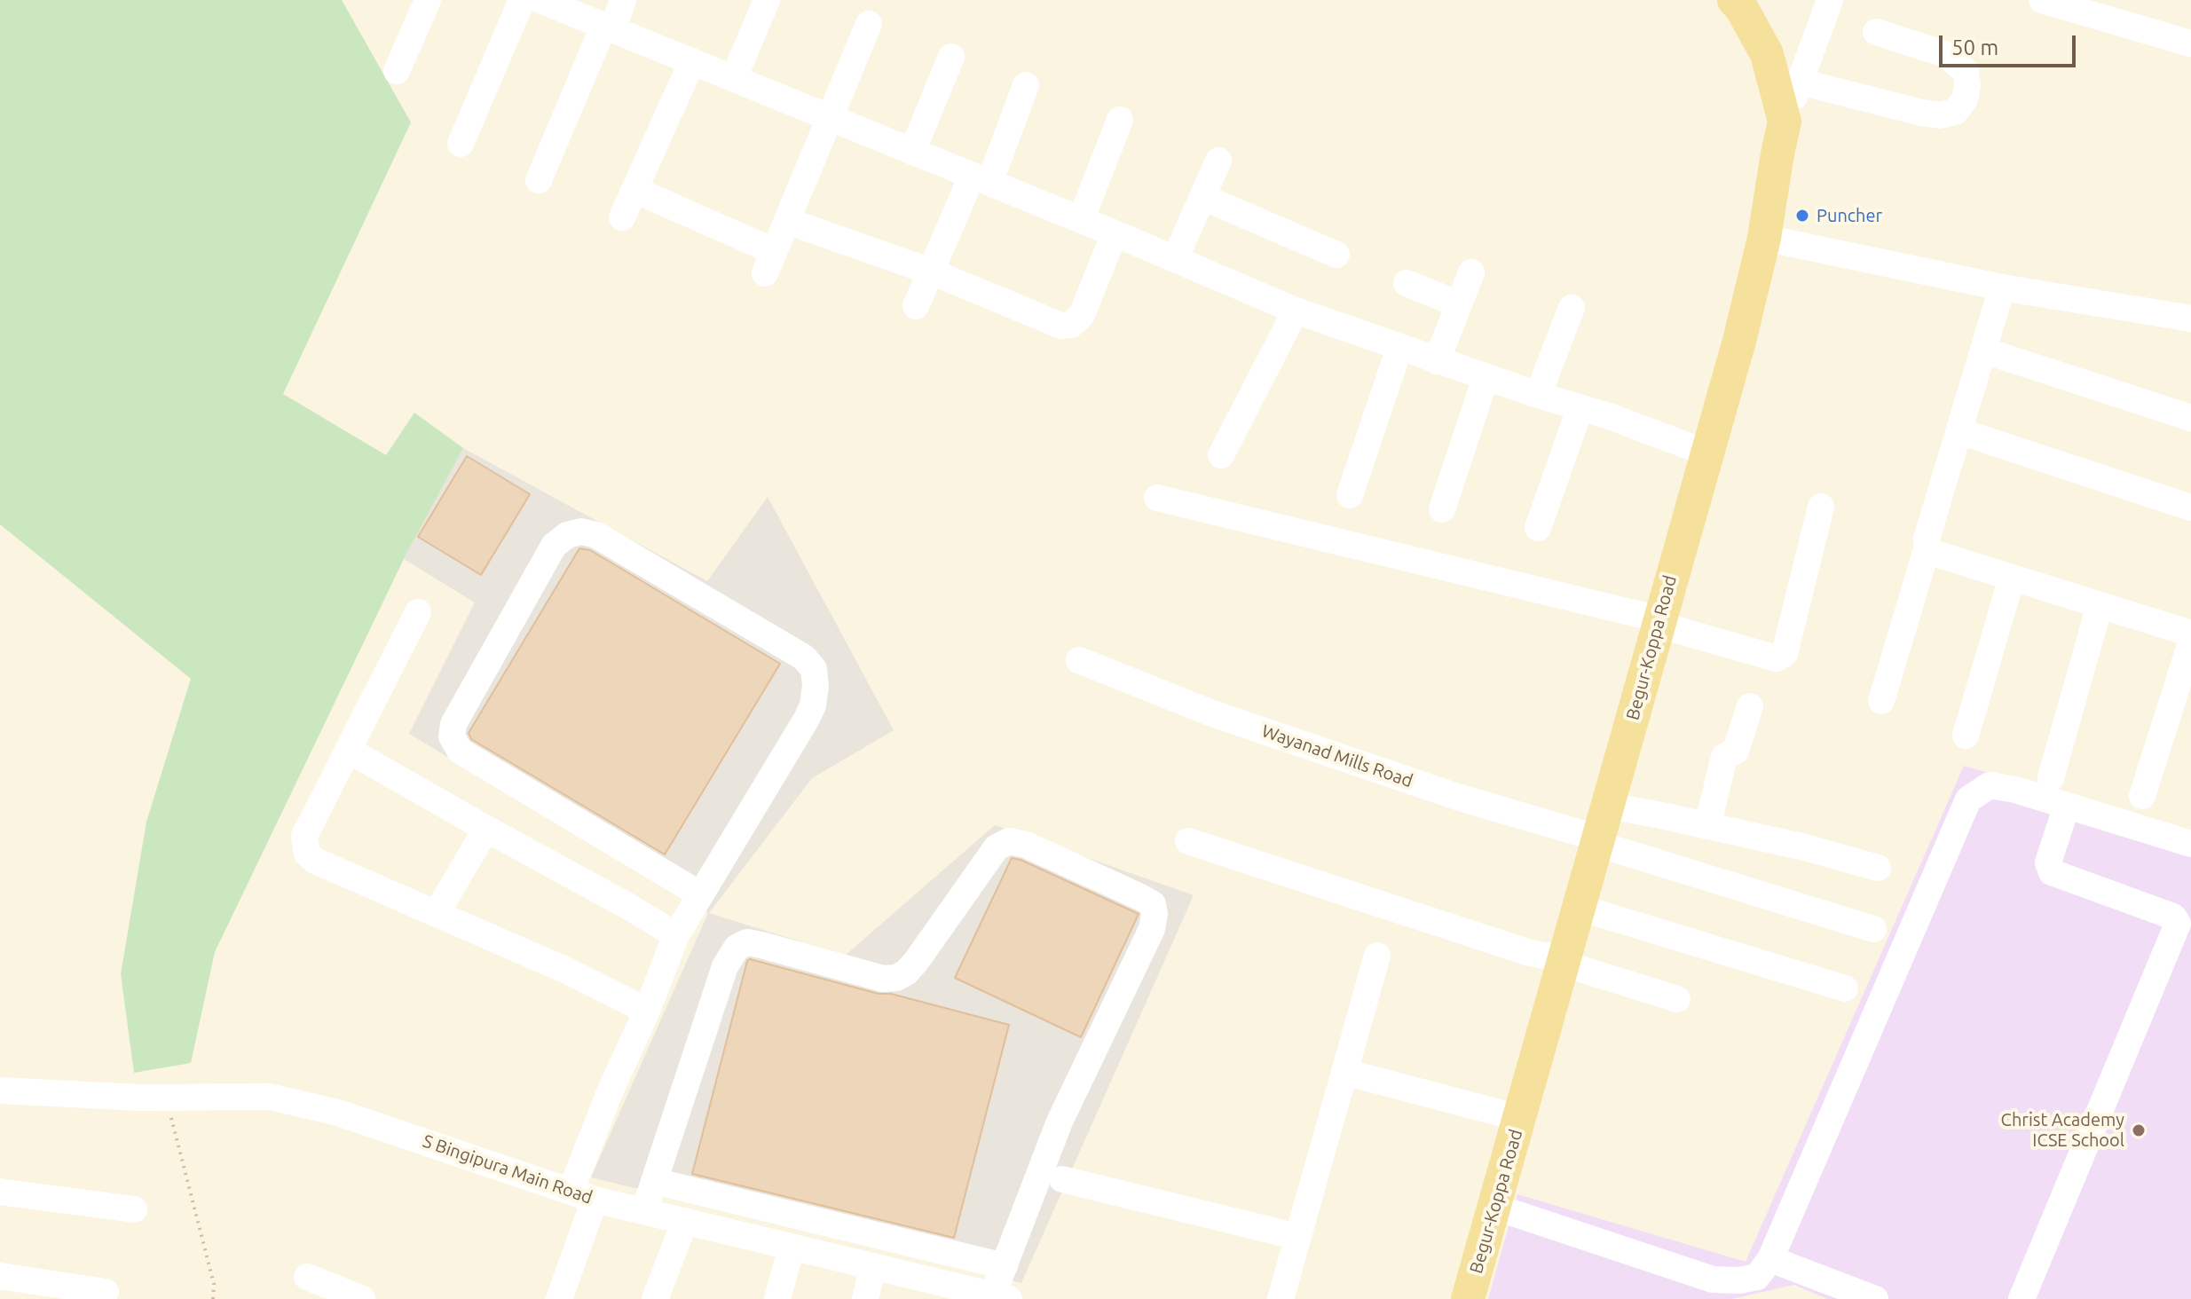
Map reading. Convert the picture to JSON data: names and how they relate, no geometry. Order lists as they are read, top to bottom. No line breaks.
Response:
{"streets":{"main road":["Begur-Koppa Road"],"street":["Wayanad Mills Road","S Bingipura Main Road"]},"crossings":[["Begur-Koppa Road","Wayanad Mills Road"]],"places":["Puncher","Christ Academy ICSE School"],"scale_bar":"50 m"}
